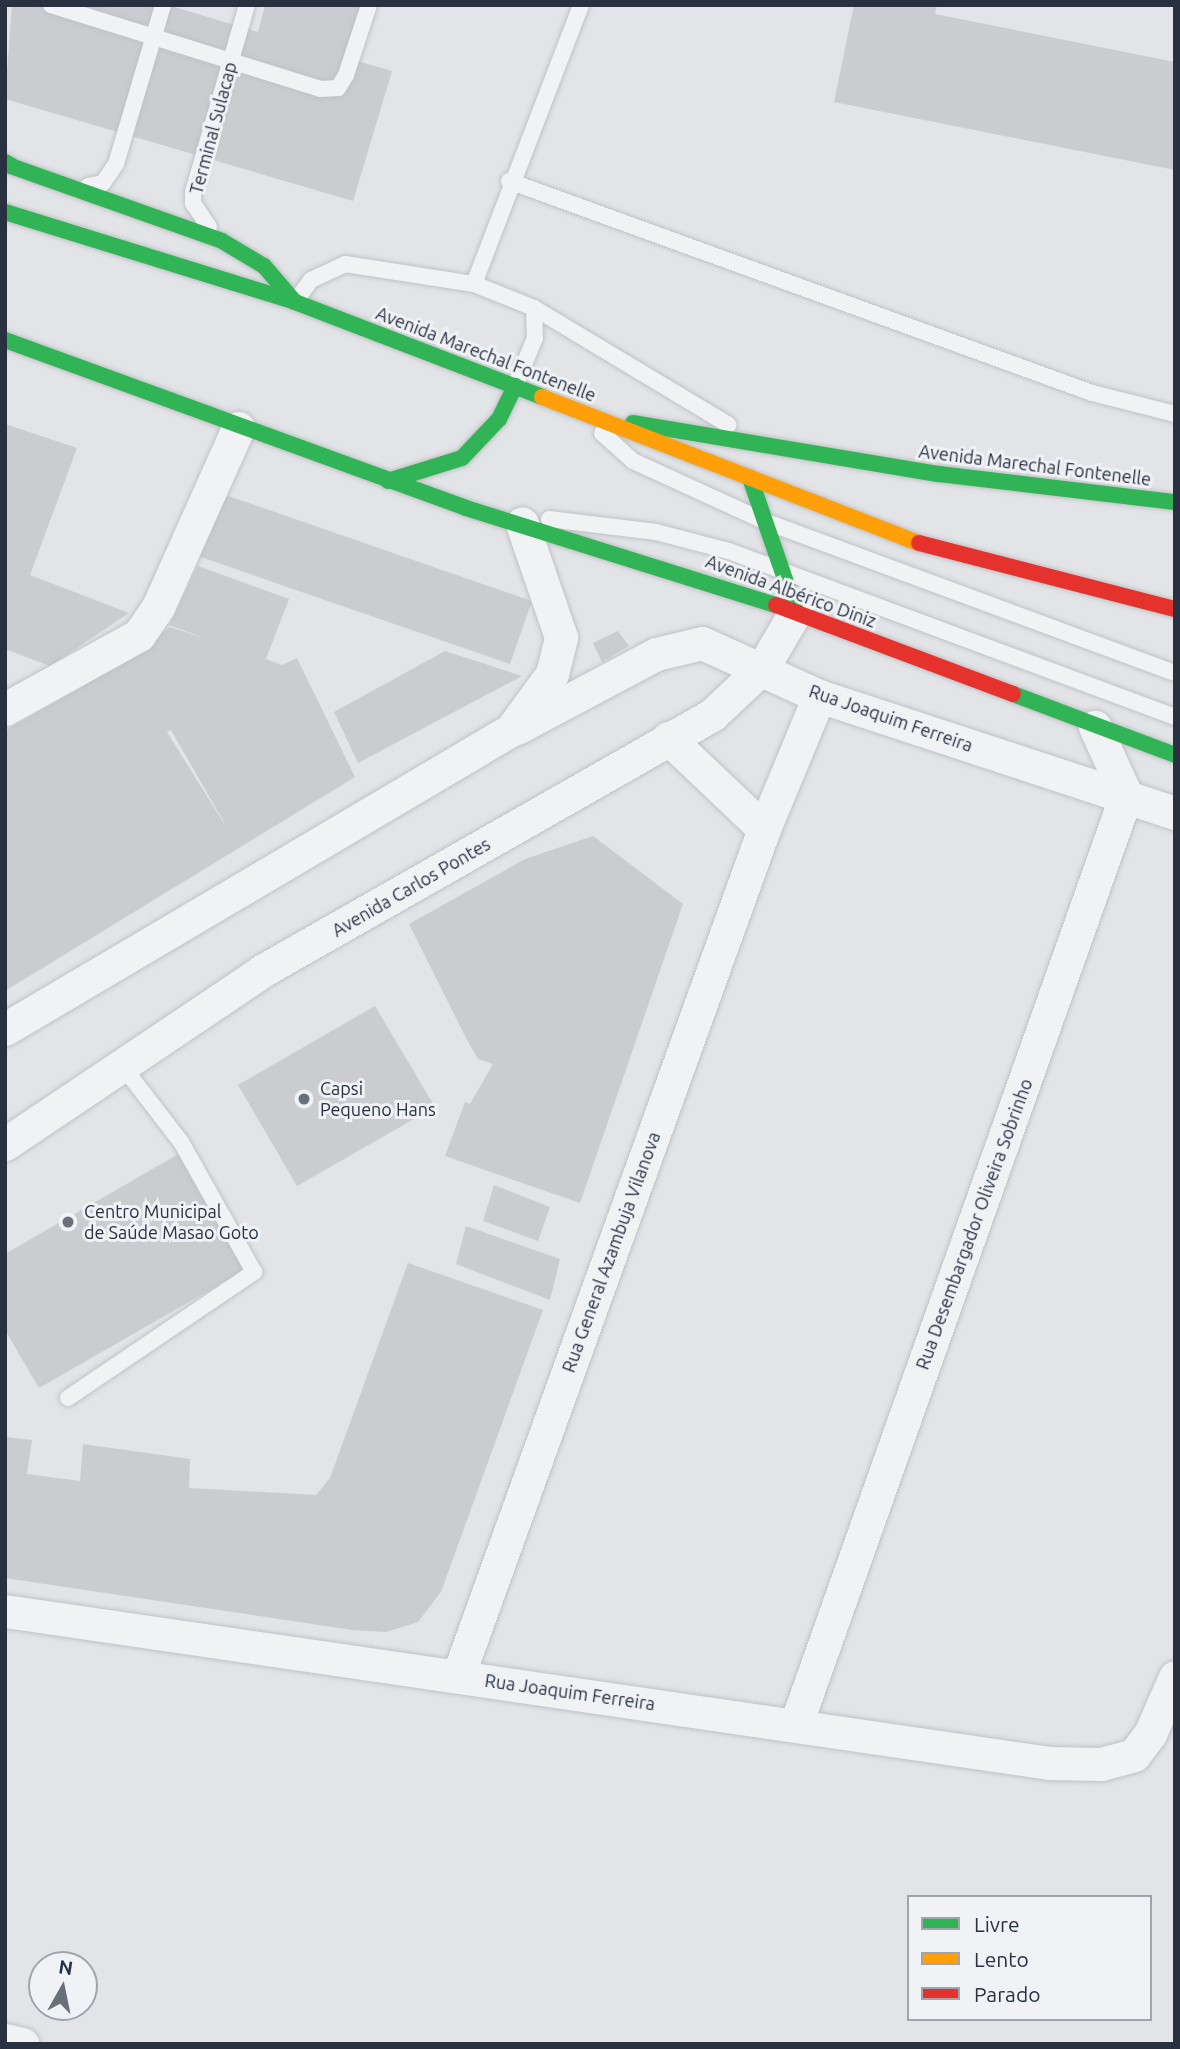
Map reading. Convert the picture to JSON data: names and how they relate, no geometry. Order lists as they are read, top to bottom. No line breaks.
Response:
{"streets":{"main road":["Avenida Marechal Fontenelle","Avenida Albérico Diniz"],"street":["Rua Joaquim Ferreira","Avenida Carlos Pontes","Rua Desembargador Oliveira Sobrinho","Rua General Azambuja Vilanova"],"lane":["Terminal Sulacap"]},"crossings":[["Avenida Albérico Diniz","Avenida Carlos Pontes"],["Rua Joaquim Ferreira","Avenida Carlos Pontes"],["Rua Joaquim Ferreira","Rua Desembargador Oliveira Sobrinho"],["Rua Joaquim Ferreira","Rua General Azambuja Vilanova"]],"places":["Capsi Pequeno Hans","Centro Municipal de Saúde Masao Goto"],"legend":["Livre","Lento","Parado"],"north":"top"}
